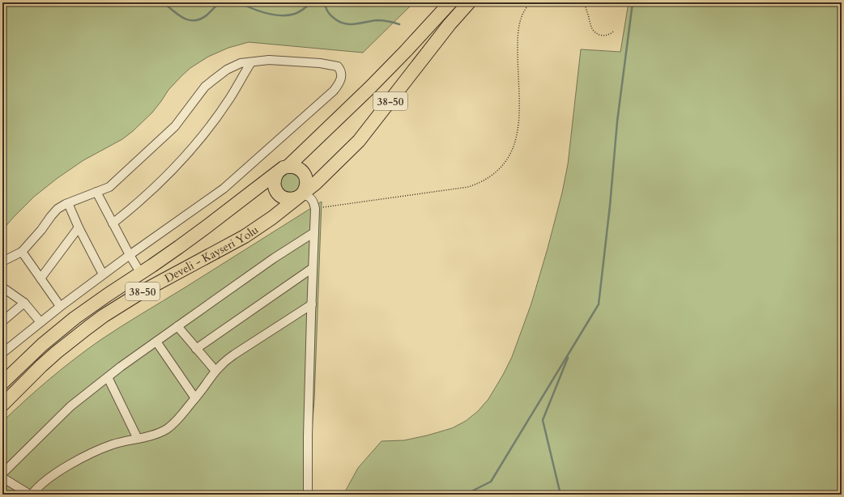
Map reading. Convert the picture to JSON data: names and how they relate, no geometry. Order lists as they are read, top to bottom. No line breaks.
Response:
{"streets":{"highway":["38-50","Develi - Kayseri Yolu"]}}
